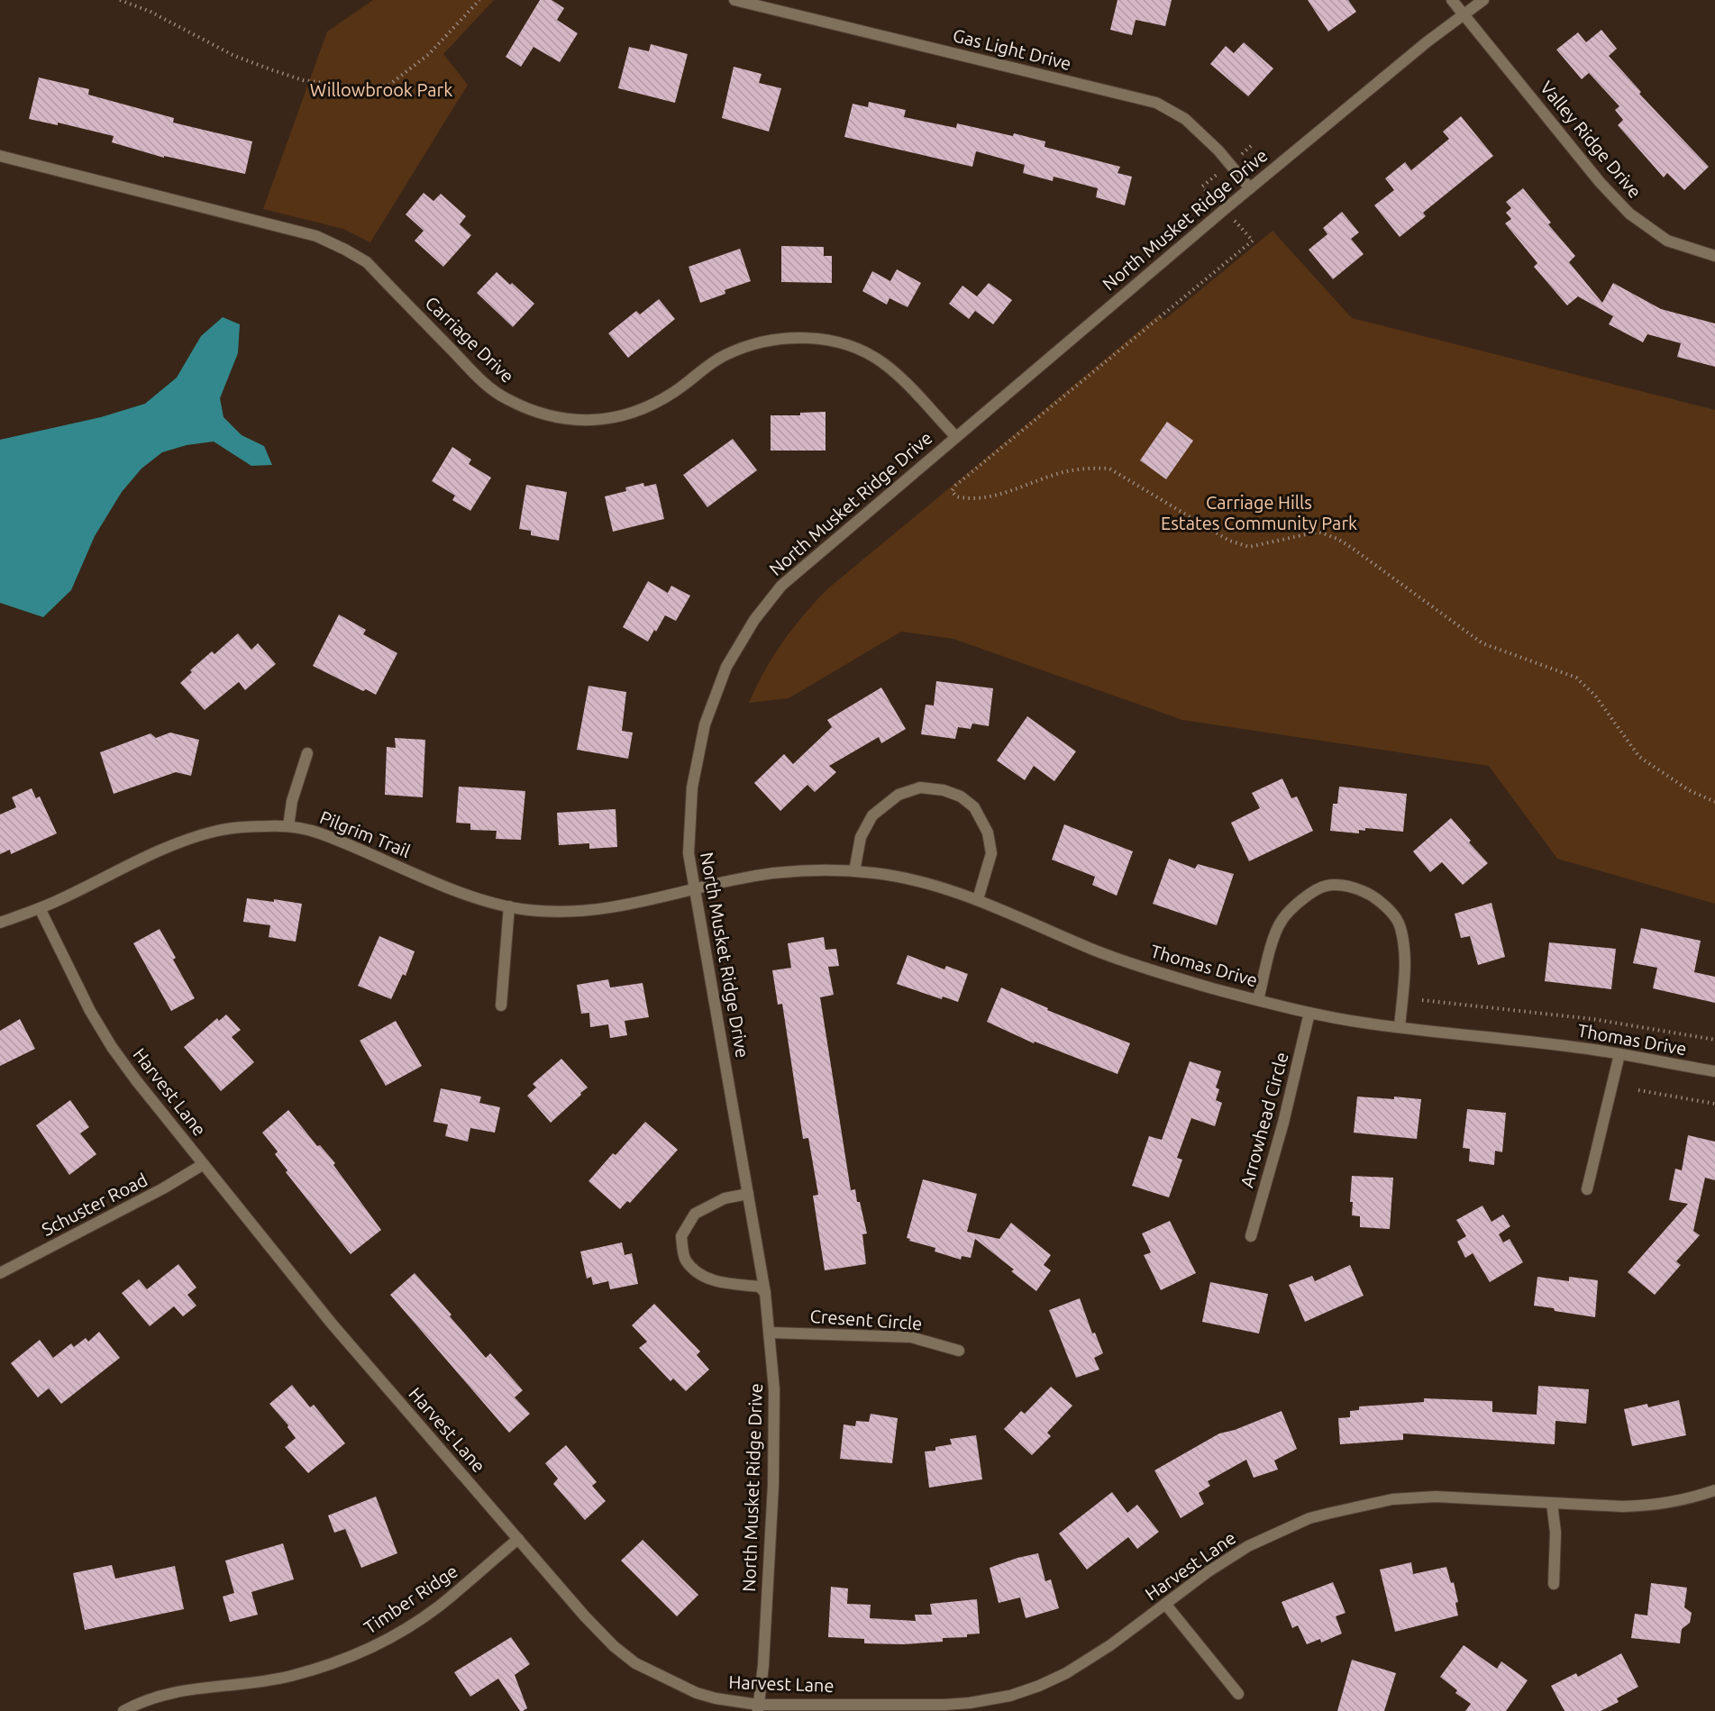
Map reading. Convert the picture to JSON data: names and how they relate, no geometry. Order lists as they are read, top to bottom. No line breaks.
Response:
{"streets":{"street":["Gas Light Drive","Valley Ridge Drive","North Musket Ridge Drive","Carriage Drive","Pilgrim Trail","Thomas Drive","Harvest Lane","Arrowhead Circle","Schuster Road","Cresent Circle","Timber Ridge"]},"crossings":[["Gas Light Drive","North Musket Ridge Drive"],["Valley Ridge Drive","North Musket Ridge Drive"],["North Musket Ridge Drive","Carriage Drive"],["North Musket Ridge Drive","Pilgrim Trail"],["North Musket Ridge Drive","Thomas Drive"],["North Musket Ridge Drive","Harvest Lane"],["North Musket Ridge Drive","Cresent Circle"],["Pilgrim Trail","Thomas Drive"],["Pilgrim Trail","Harvest Lane"],["Thomas Drive","Arrowhead Circle"],["Harvest Lane","Schuster Road"],["Harvest Lane","Timber Ridge"]],"parks":["Willowbrook Park","Carriage Hills Estates Community Park"]}
